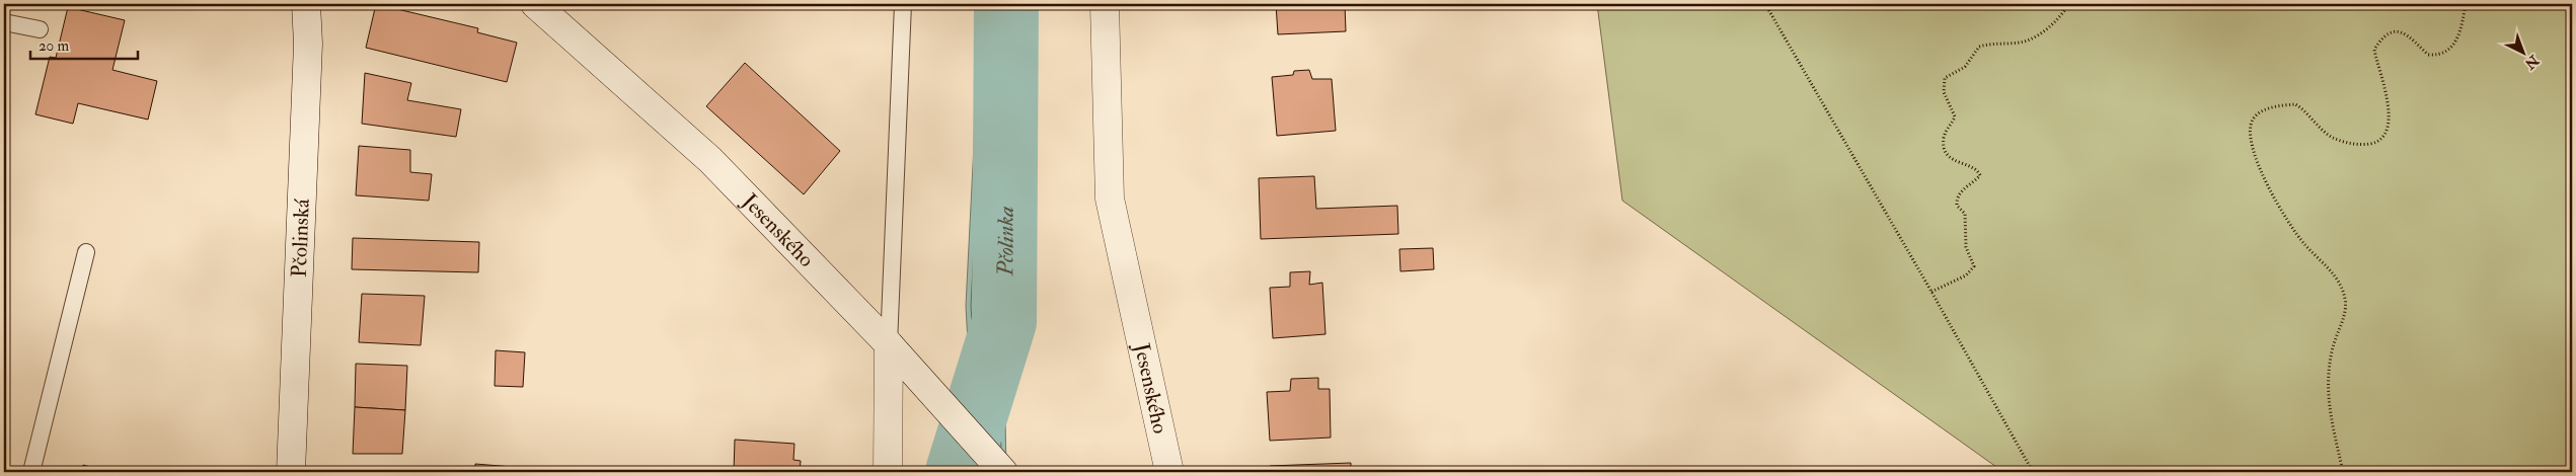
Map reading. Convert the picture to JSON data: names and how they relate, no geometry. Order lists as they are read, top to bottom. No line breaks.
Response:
{"streets":{"street":["Jesenského","Pčolinská"]},"water":["Pčolinka"],"scale_bar":"20 m","north":"bottom right"}
